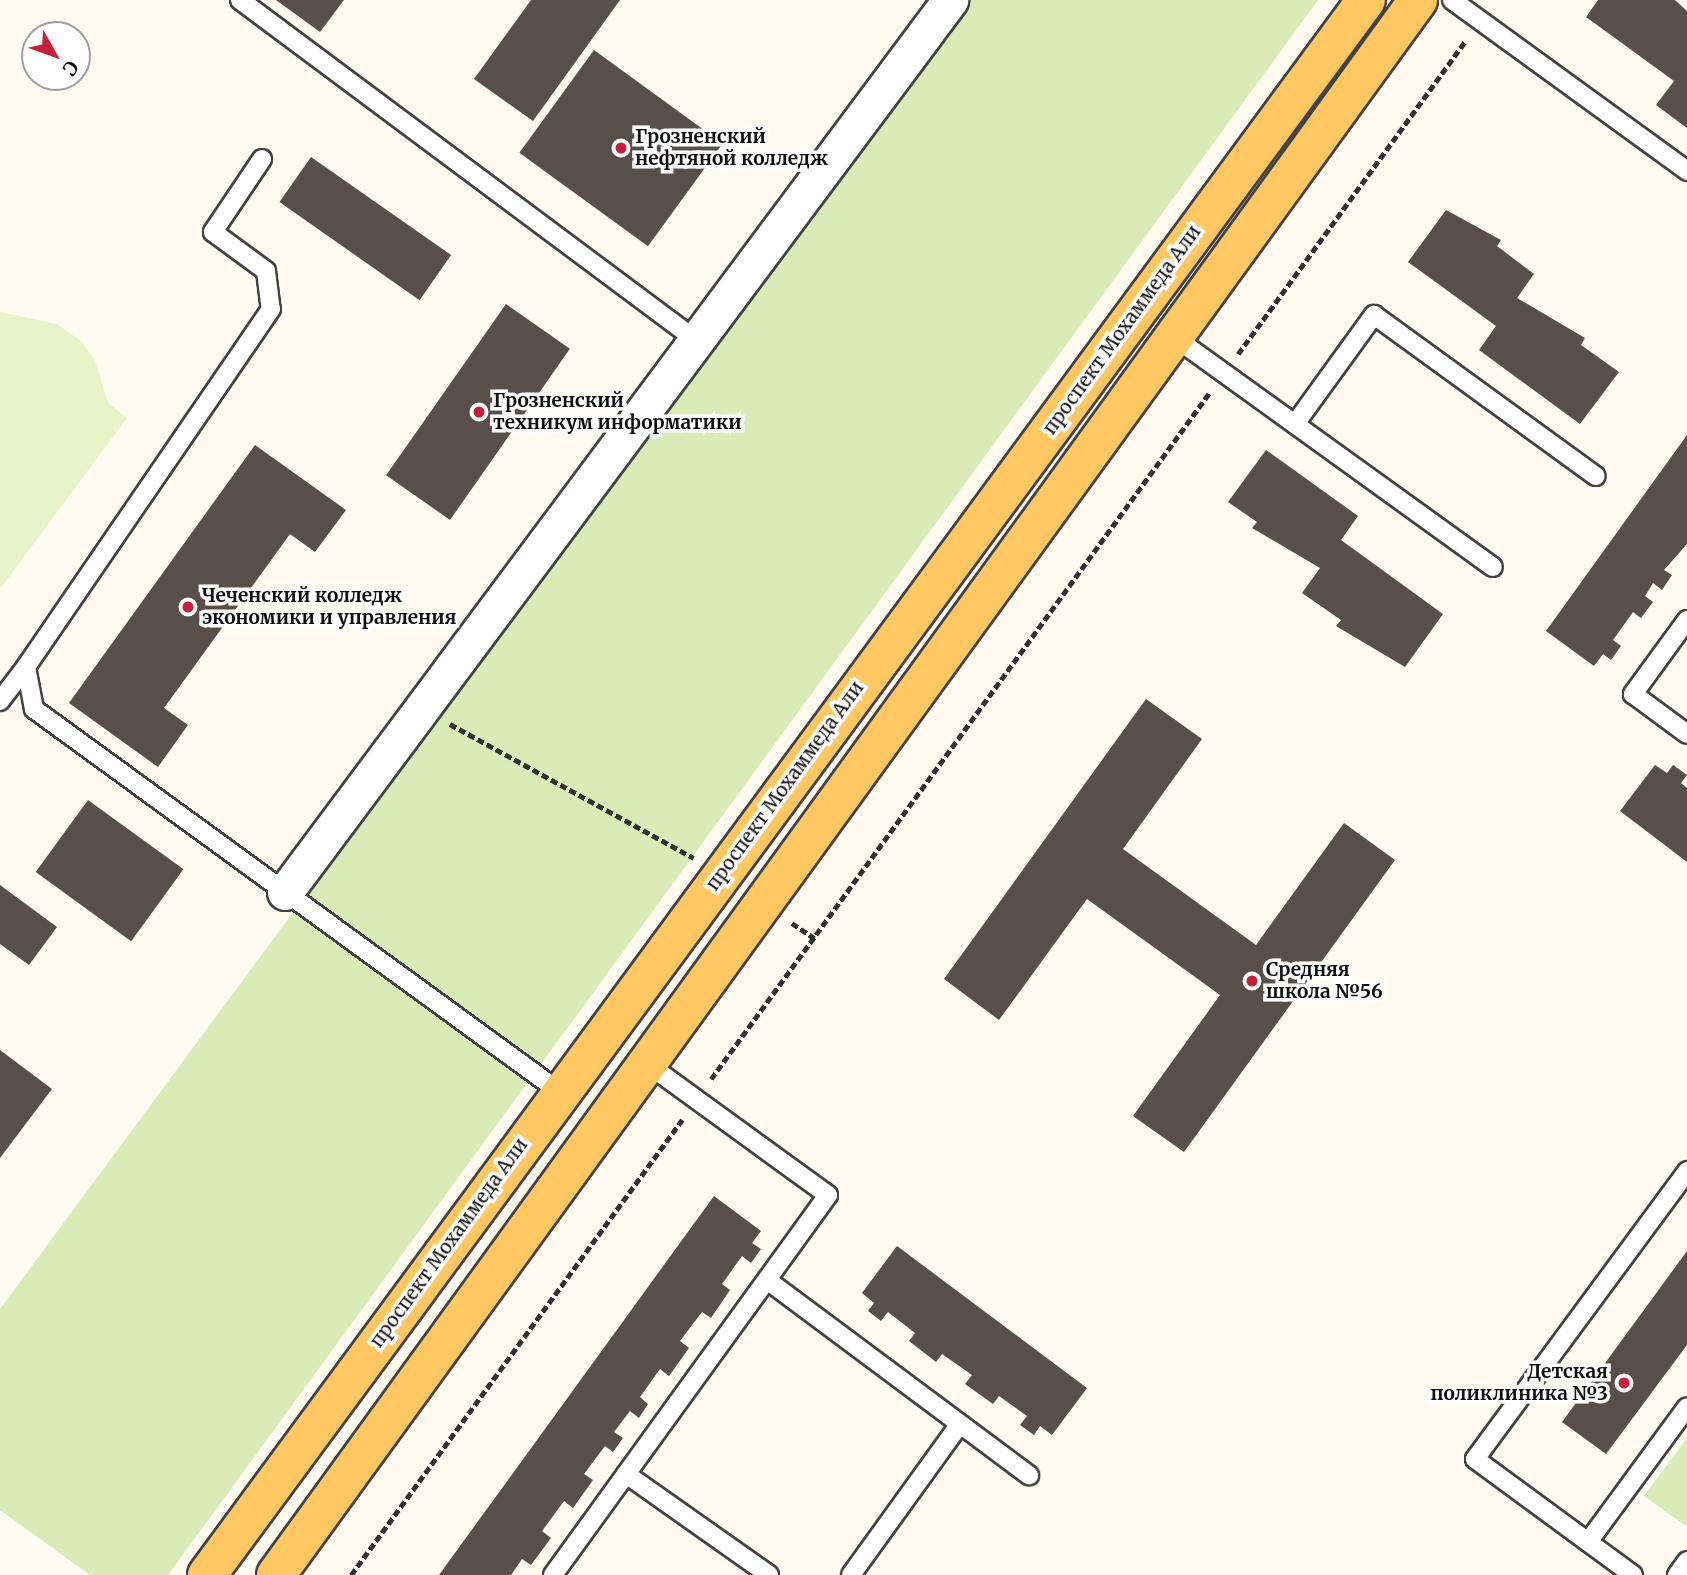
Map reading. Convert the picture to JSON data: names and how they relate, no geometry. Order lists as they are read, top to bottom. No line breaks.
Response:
{"streets":{"main road":["проспект Мохаммеда Али"]},"places":["Грозненский нефтяной колледж","Грозненский техникум информатики","Чеченский колледж экономики и управления","Средняя школа №56","Детская поликлиника №3"],"north":"bottom right"}
